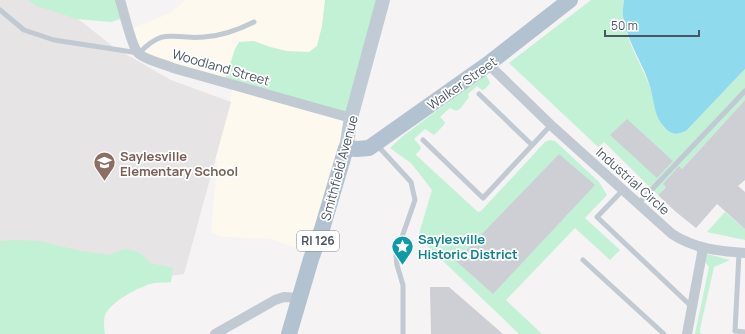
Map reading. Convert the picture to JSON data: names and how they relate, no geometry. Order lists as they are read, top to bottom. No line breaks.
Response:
{"streets":{"main road":["Walker Street","Smithfield Avenue","RI 126"],"street":["Woodland Street","Industrial Circle"]},"crossings":[["Woodland Street","Smithfield Avenue"],["Walker Street","Smithfield Avenue"],["Walker Street","Industrial Circle"]],"places":{"school or university":["Saylesville Elementary School"],"place":["Saylesville Historic District"]},"scale_bar":"50 m"}
